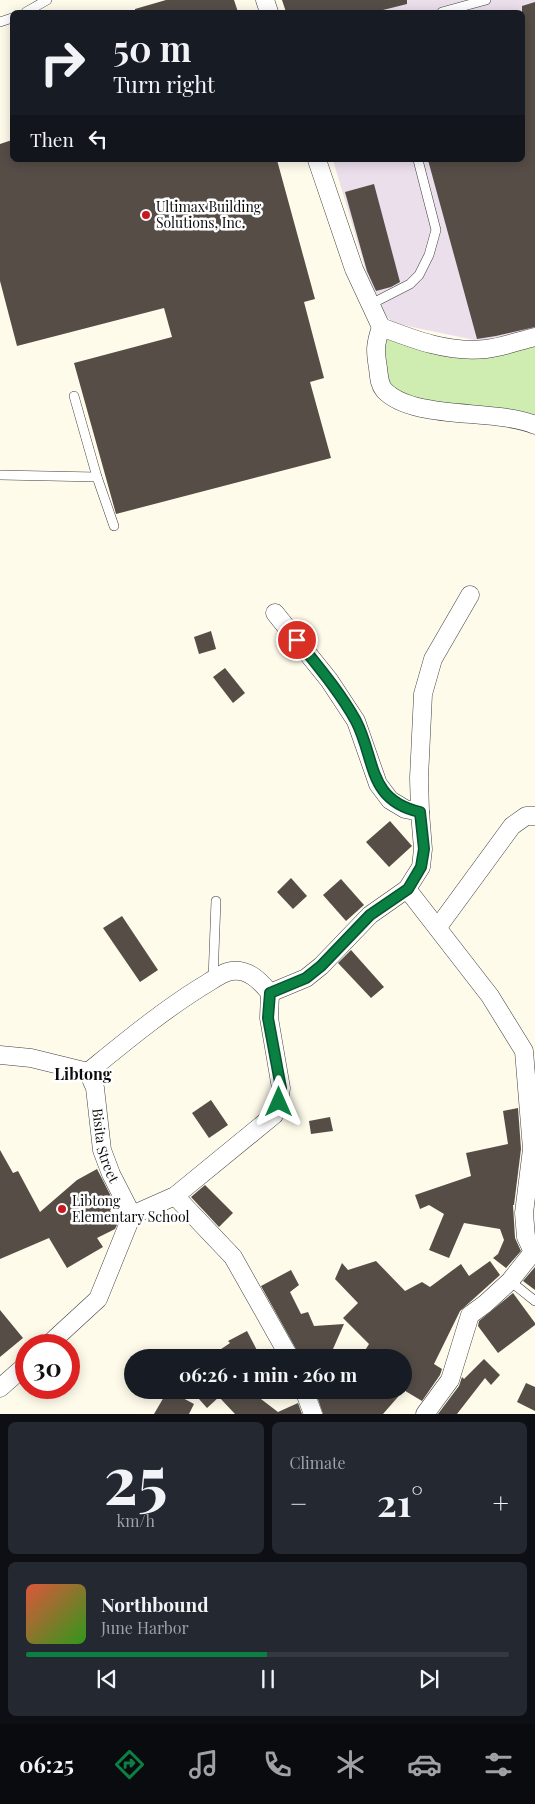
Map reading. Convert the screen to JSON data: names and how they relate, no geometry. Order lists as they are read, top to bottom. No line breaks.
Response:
{"streets":{"street":["Bisita Street"]},"districts":["Libtong"],"places":["Ultimax Building Solutions, Inc.","Libtong Elementary School"],"page":{"turn":["50 m","Turn right"],"then":"Then","limit":"30","trip":"06:26 · 1 min · 260 m","tile":[["25","km/h"],"Climate"],"heat":["−","21°","+"],"song":["Northbound","June Harbor"],"tabs":"06:25"}}
